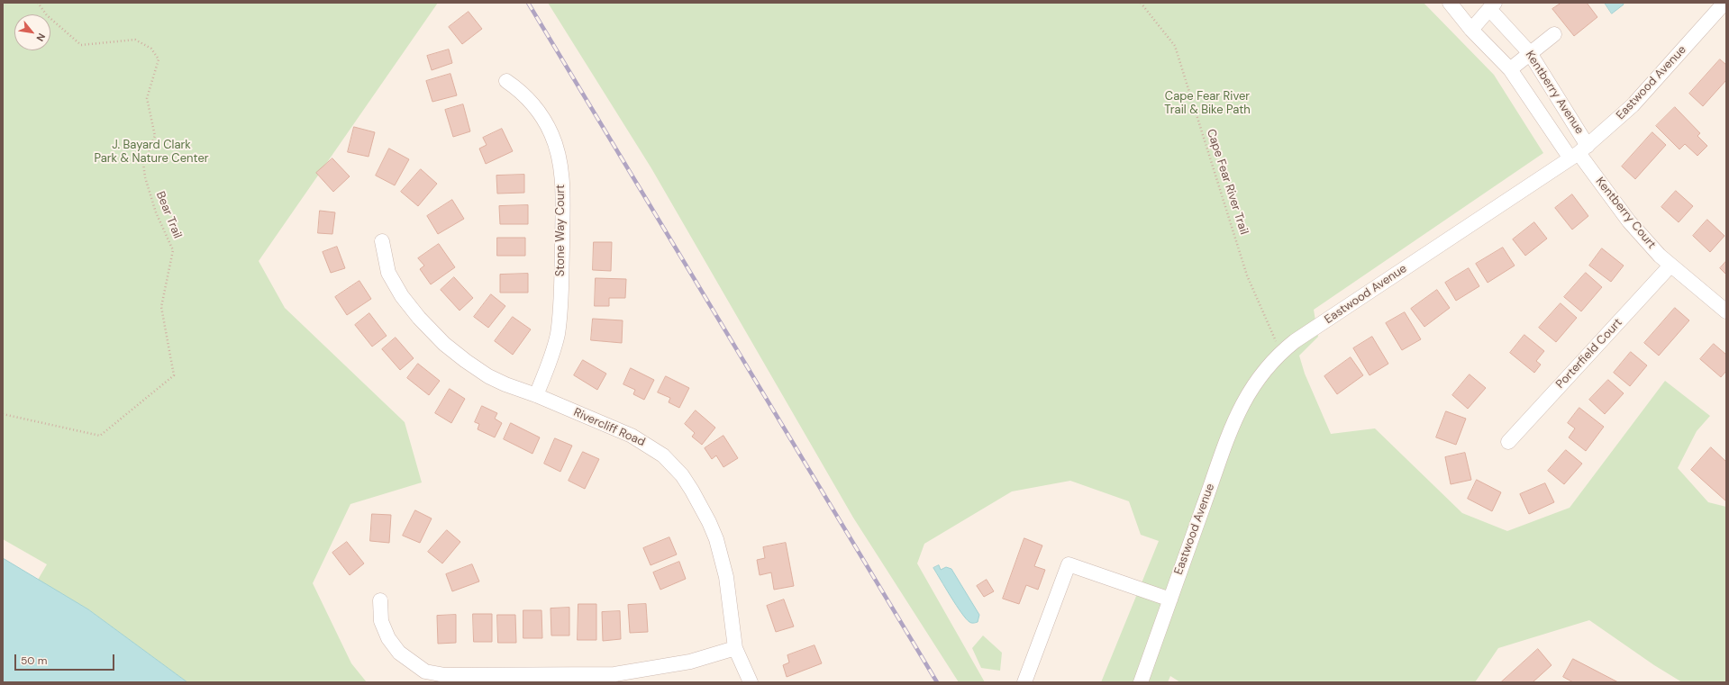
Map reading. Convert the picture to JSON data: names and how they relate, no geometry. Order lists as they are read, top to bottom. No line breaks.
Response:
{"streets":{"street":["Eastwood Avenue","Kentberry Avenue","Kentberry Court","Stone Way Court","Porterfield Court","Rivercliff Road"],"path":["Cape Fear River Trail","Bear Trail"]},"crossings":[["Eastwood Avenue","Kentberry Avenue"],["Eastwood Avenue","Cape Fear River Trail"],["Eastwood Avenue","Kentberry Court"],["Kentberry Avenue","Kentberry Court"],["Kentberry Court","Porterfield Court"],["Stone Way Court","Rivercliff Road"]],"parks":["Cape Fear River Trail & Bike Path","J. Bayard Clark Park & Nature Center"],"scale_bar":"50 m","north":"bottom right"}
